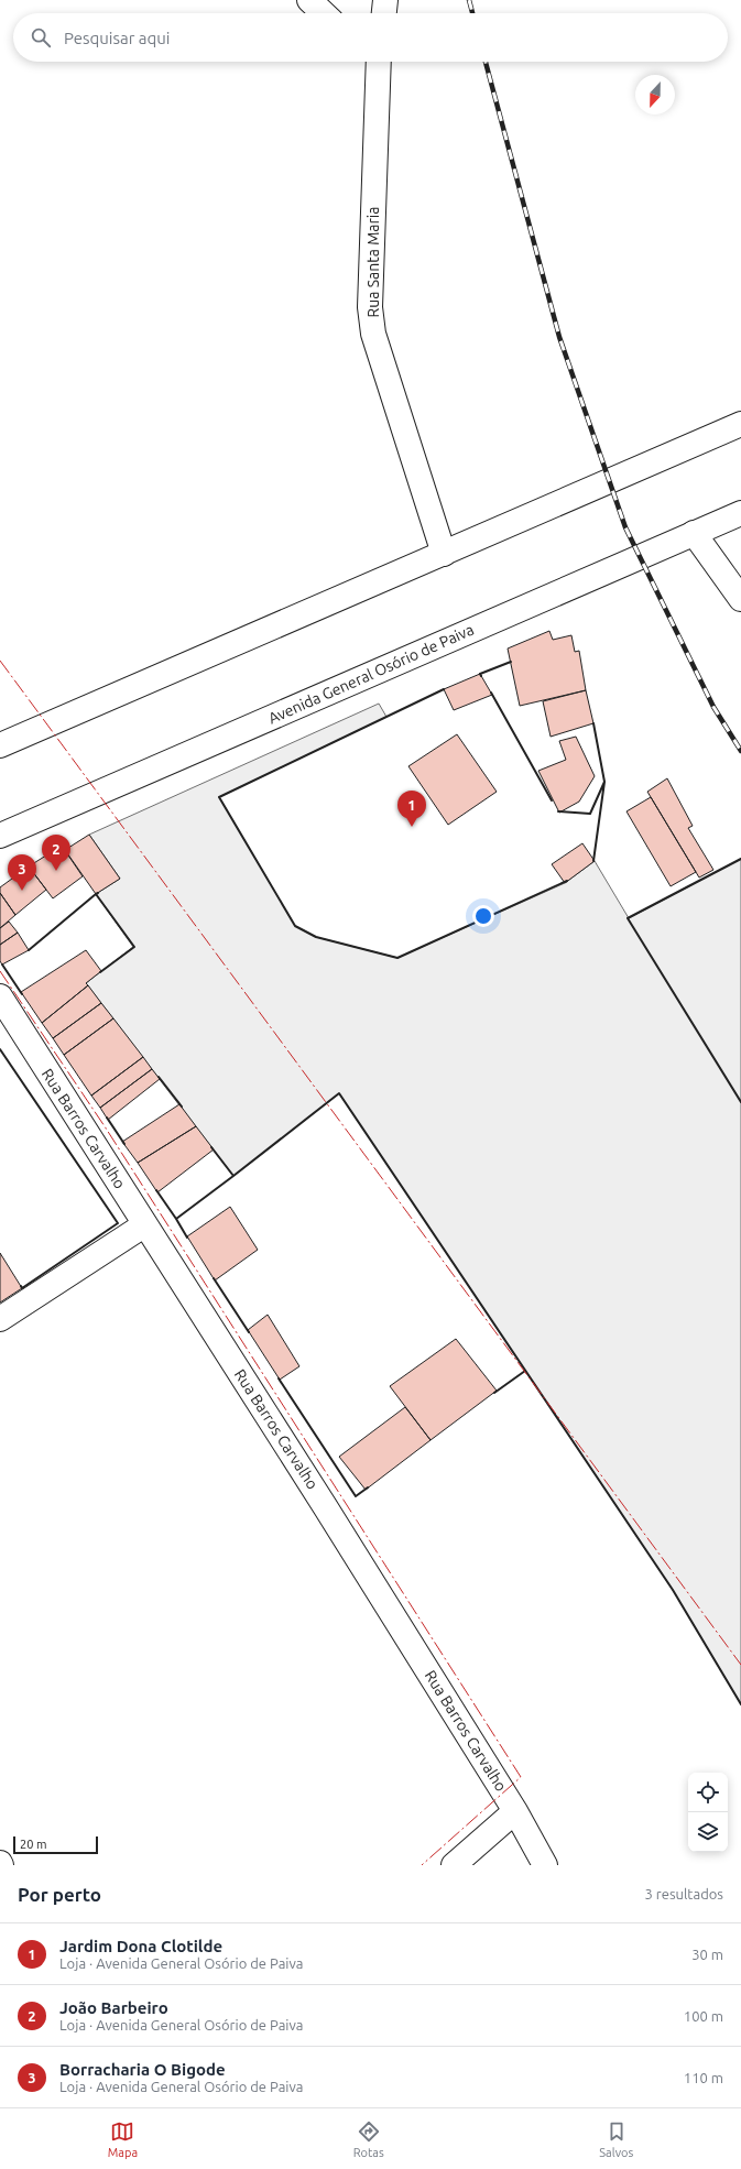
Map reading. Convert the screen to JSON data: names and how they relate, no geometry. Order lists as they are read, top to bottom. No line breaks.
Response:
{"streets":{"street":["Rua Santa Maria","Avenida General Osório de Paiva","Rua Barros Carvalho"]},"scale_bar":"20 m","north":"bottom","page":{"search":"Pesquisar aqui","pins":["1","2","3"],"scale":"20 m","heading":["Por perto","3 resultados"],"list":[{"mark":"1","name":"Jardim Dona Clotilde","note":"Loja · Avenida General Osório de Paiva","value":"30 m"},{"mark":"2","name":"João Barbeiro","note":"Loja · Avenida General Osório de Paiva","value":"100 m"},{"mark":"3","name":"Borracharia O Bigode","note":"Loja · Avenida General Osório de Paiva","value":"110 m"}],"nav":["Mapa","Rotas","Salvos"]}}
